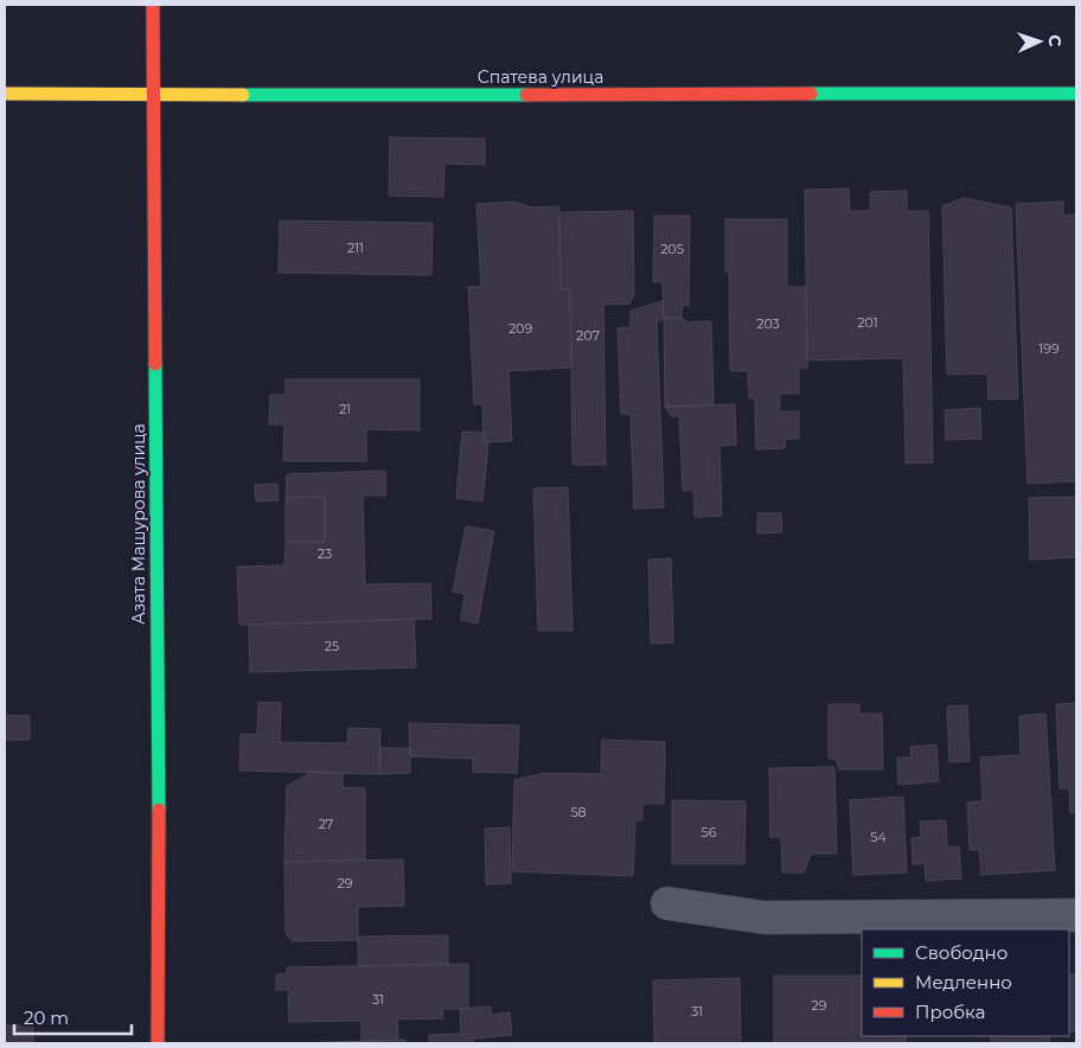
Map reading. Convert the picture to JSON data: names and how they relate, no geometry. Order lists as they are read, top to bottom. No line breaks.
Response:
{"streets":{"street":["Спатева улица","Азата Машурова улица"]},"crossings":[["Спатева улица","Азата Машурова улица"]],"house_numbers":["211","205","201","203","209","207","199","21","23","25","58","27","56","54","29","31","29","31"],"legend":["Свободно","Медленно","Пробка"],"scale_bar":"20 m","north":"right"}
